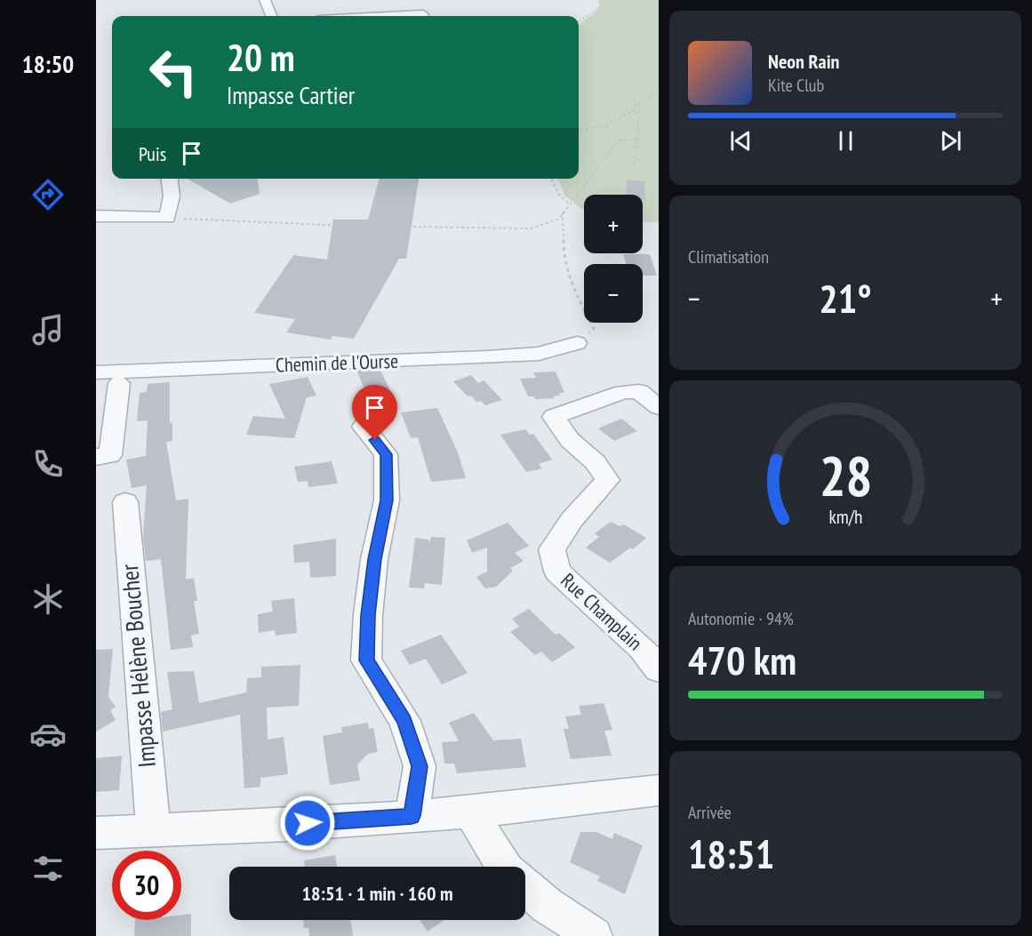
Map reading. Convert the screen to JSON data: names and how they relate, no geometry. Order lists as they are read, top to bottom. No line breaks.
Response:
{"streets":{"street":["Chemin de l'Ourse","Rue Champlain","Impasse Hélène Boucher"]},"page":{"tabs":"18:50","turn":["20 m","Impasse Cartier"],"song":["Neon Rain","Kite Club"],"then":"Puis","map_buttons":["+","−"],"tile":["Climatisation",["Autonomie · 94%","470 km"],["Arrivée","18:51"]],"heat":["−","21°","+"],"limit":"30","trip":"18:51 · 1 min · 160 m","gauge":["28","km/h"]}}
